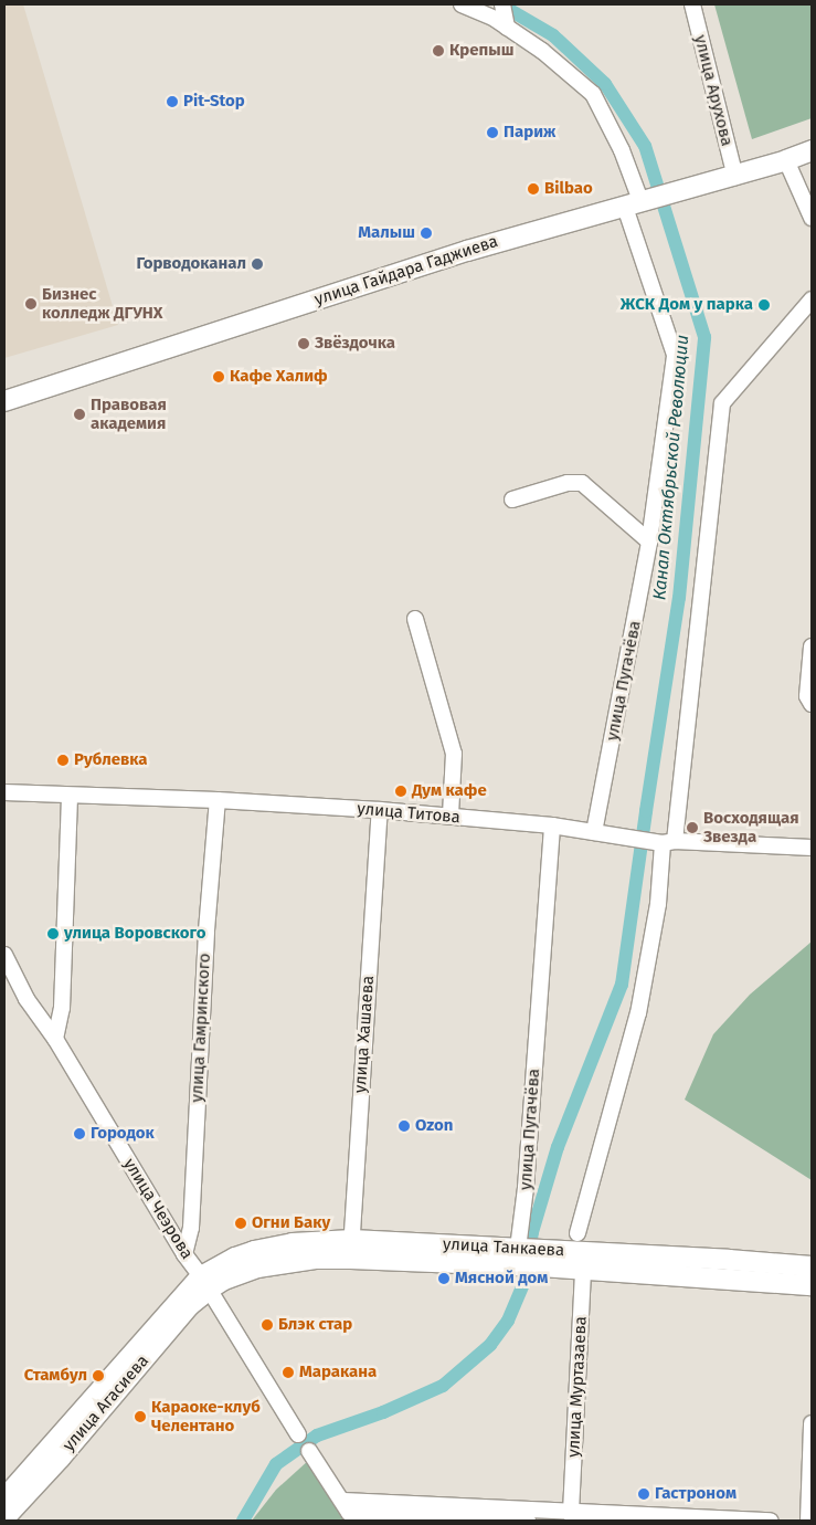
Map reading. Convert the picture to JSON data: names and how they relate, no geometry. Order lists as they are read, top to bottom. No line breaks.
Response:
{"streets":{"main road":["улица Гайдара Гаджиева","улица Танкаева","улица Агасиева"],"street":["улица Арухова","улица Пугачёва","улица Титова","улица Гамринского","улица Хашаева","улица Чеэрова","улица Муртазаева"]},"crossings":[["улица Арухова","улица Гайдара Гаджиева"],["улица Гайдара Гаджиева","улица Пугачёва"],["улица Пугачёва","улица Титова"],["улица Пугачёва","улица Танкаева"],["улица Титова","улица Гамринского"],["улица Титова","улица Хашаева"],["улица Титова","улица Муртазаева"],["улица Гамринского","улица Чеэрова"],["улица Хашаева","улица Танкаева"],["улица Чеэрова","улица Танкаева"],["улица Чеэрова","улица Агасиева"],["улица Танкаева","улица Муртазаева"],["улица Танкаева","улица Агасиева"]],"water":["Канал Октябрьской Революции"],"places":["Крепыш","Pit-Stop","Париж","Bilbao","Малыш","Горводоканал","Бизнес колледж ДГУНХ","ЖСК Дом у парка","Звёздочка","Кафе Халиф","Правовая академия","Рублевка","Дум кафе","Восходящая Звезда","улица Воровского","Ozon","Городок","Огни Баку","Мясной дом","Блэк стар","Маракана","Стамбул","Караоке-клуб Челентано","Гастроном"]}
